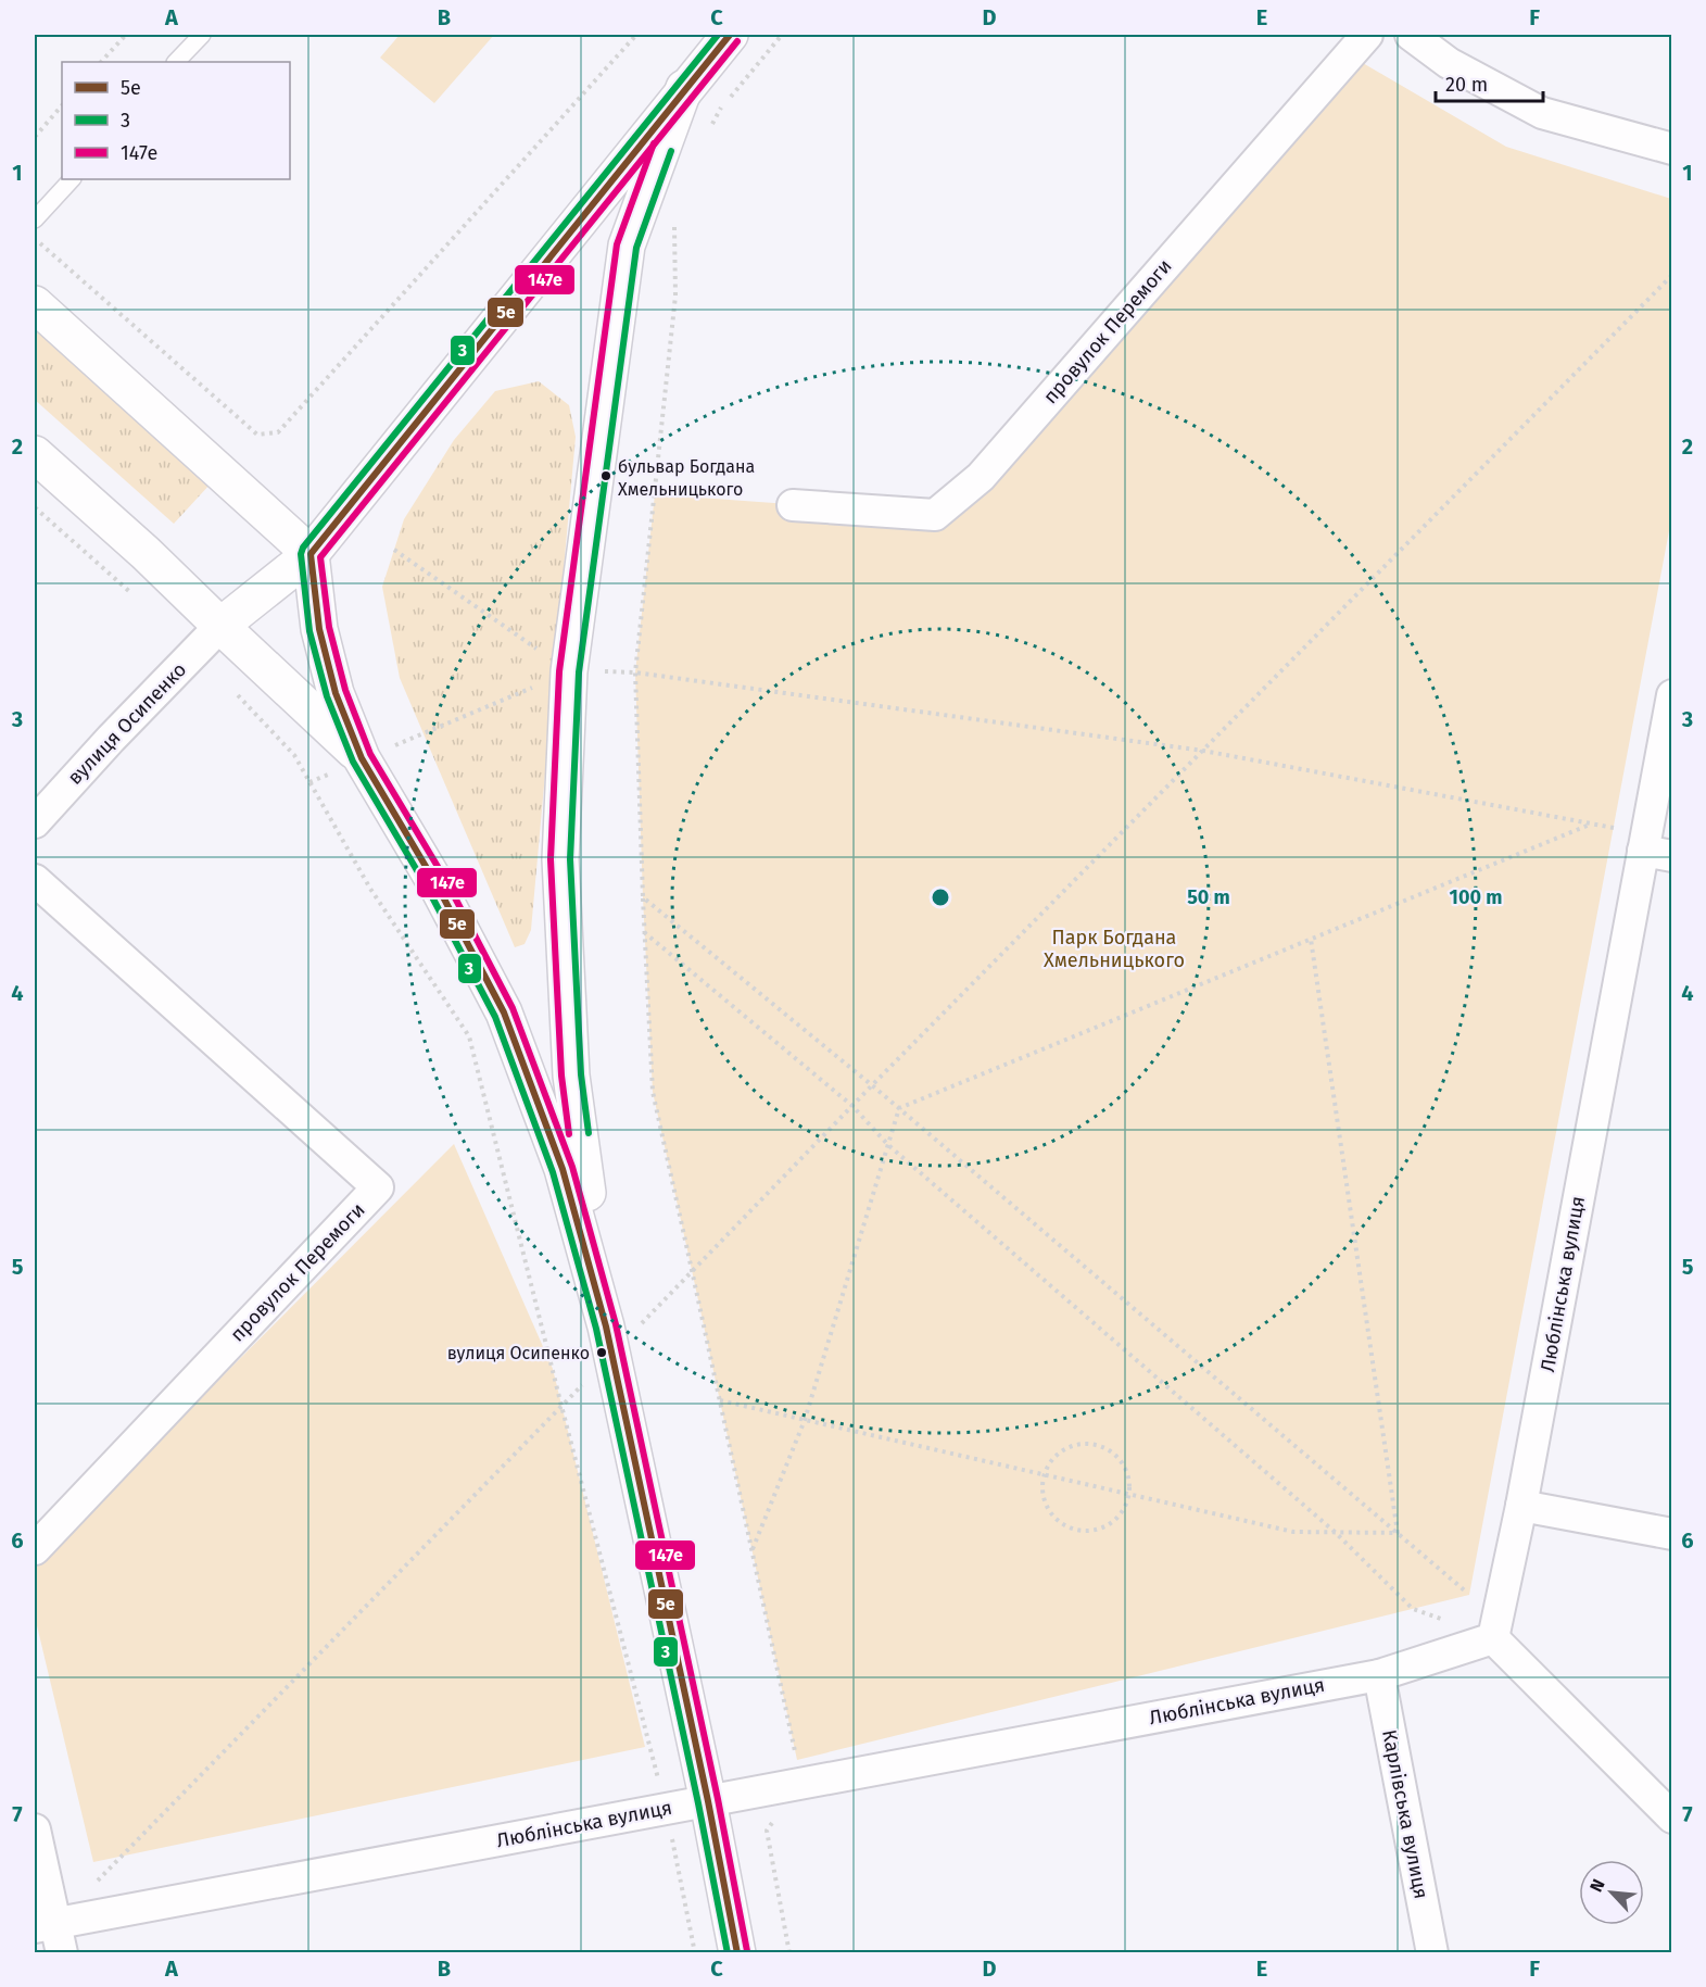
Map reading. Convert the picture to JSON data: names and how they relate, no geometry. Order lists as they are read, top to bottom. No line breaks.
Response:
{"streets":{"street":["провулок Перемоги","вулиця Осипенко","Люблінська вулиця","Карлівська вулиця"]},"crossings":[["Люблінська вулиця","Карлівська вулиця"]],"parks":["Парк Богдана Хмельницького"],"places":["бульвар Богдана Хмельницького","вулиця Осипенко"],"lines":["transit line 5е","transit line 3","transit line 147е"],"legend":["5е","3","147е"],"scale_bar":"20 m","north":"top left","grid":{"columns":["A","B","C","D","E","F"],"rows":["1","2","3","4","5","6","7"]},"rings":["50 m","100 m"]}
